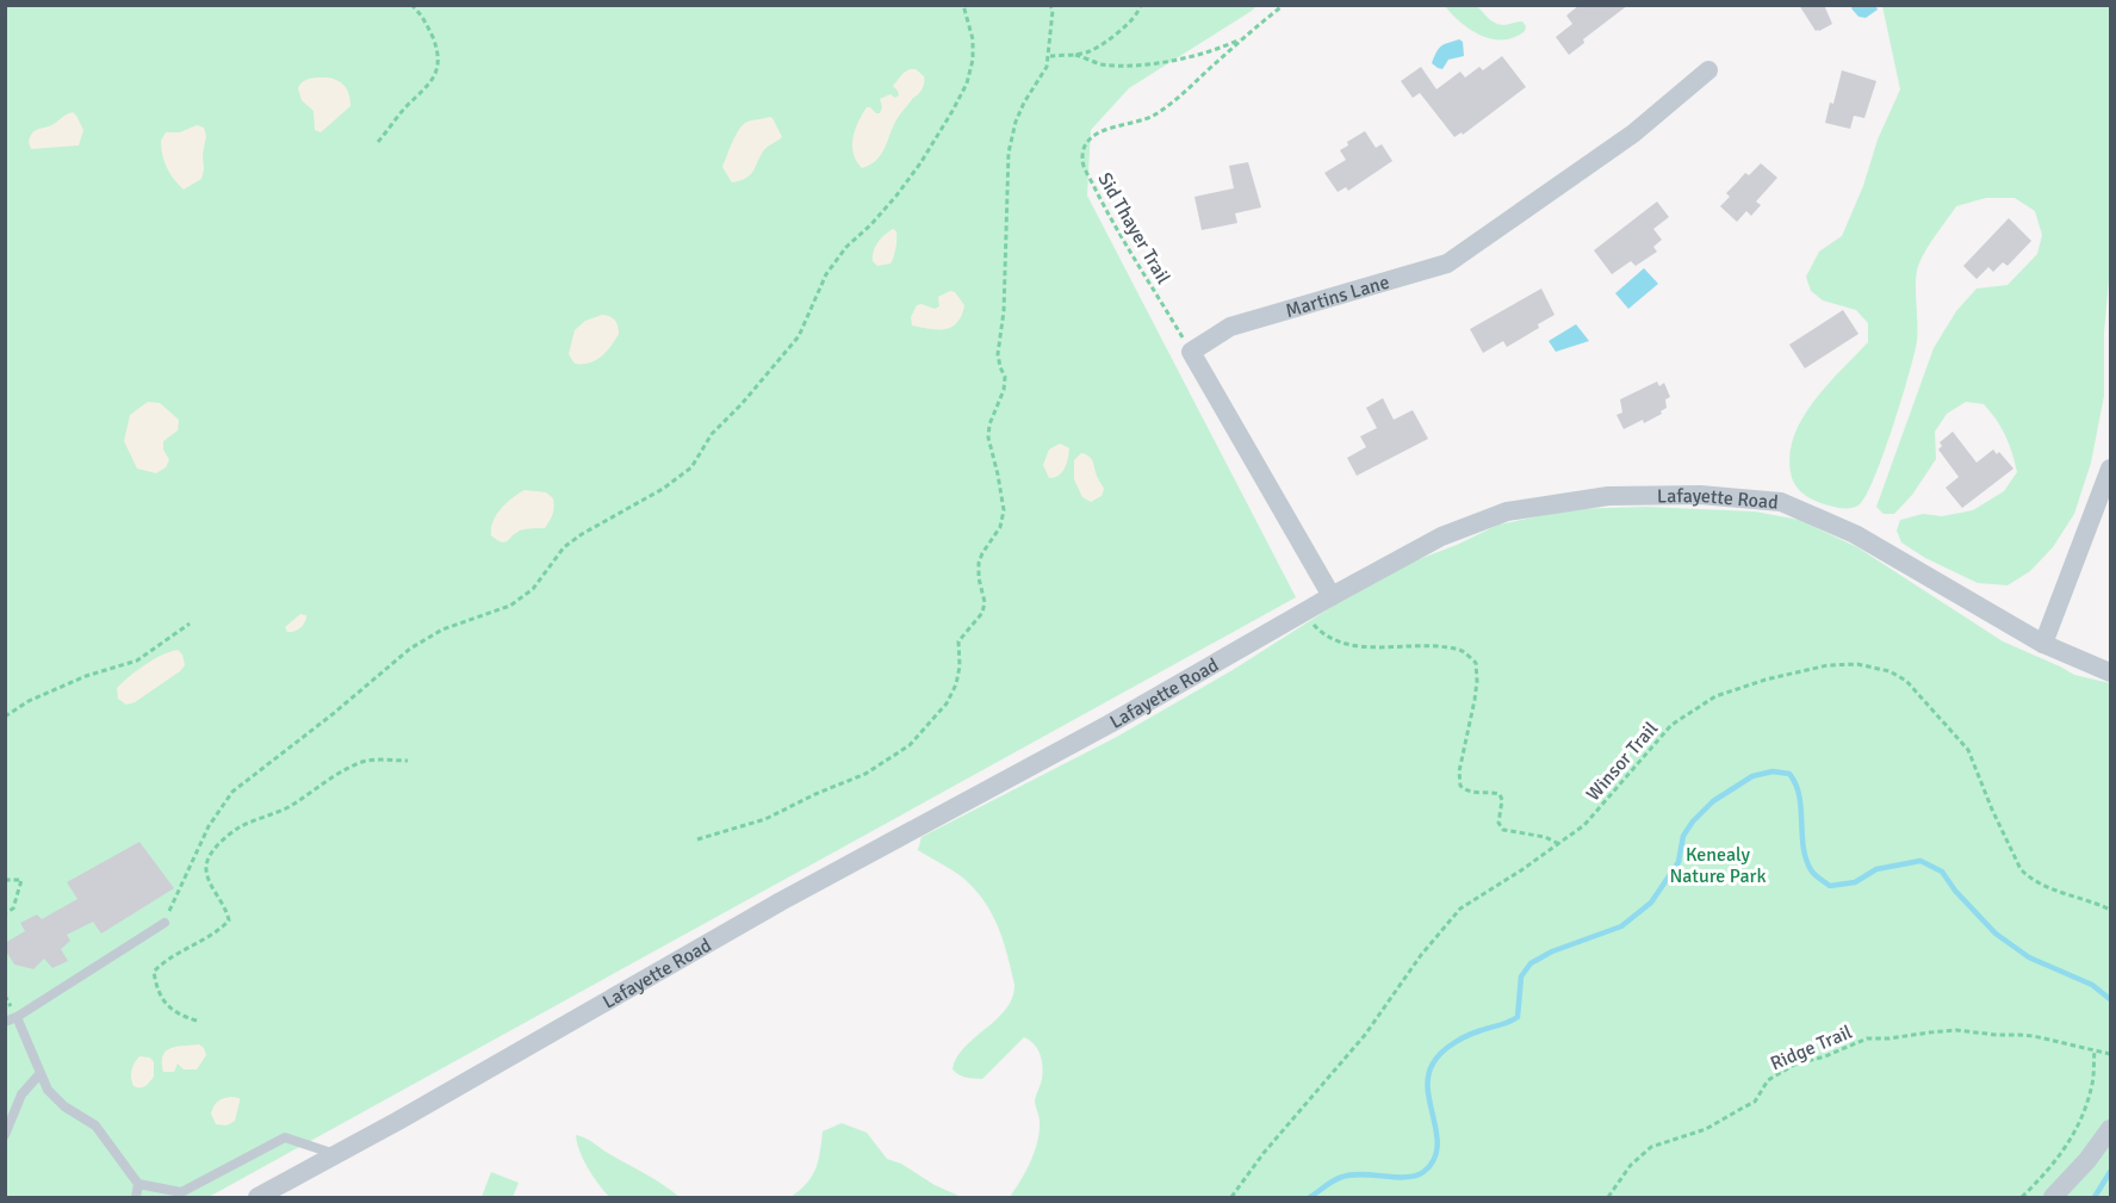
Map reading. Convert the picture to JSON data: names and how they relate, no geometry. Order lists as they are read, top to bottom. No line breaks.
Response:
{"streets":{"street":["Martins Lane","Lafayette Road"],"path":["Sid Thayer Trail","Winsor Trail","Ridge Trail"]},"crossings":[["Sid Thayer Trail","Martins Lane"]],"parks":["Kenealy Nature Park"]}
